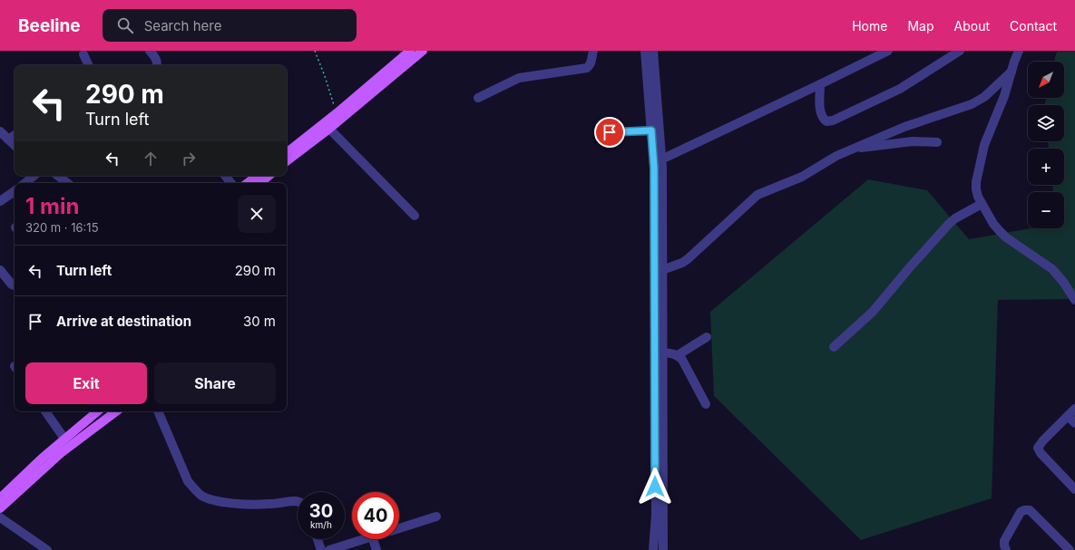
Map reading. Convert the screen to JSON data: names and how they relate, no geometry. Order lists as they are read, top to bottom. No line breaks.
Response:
{"north":"bottom left","page":{"header":"Beeline","search":"Search here","nav":["Home","Map","About","Contact"],"map_buttons":["+","−"],"turn":["290 m","Turn left"],"heading":["1 min","320 m · 16:15"],"list":[{"name":"Turn left","value":"290 m"},{"name":"Arrive at destination","value":"30 m"}],"buttons":["Exit","Share"],"speed":"30 km/h","limit":"40"}}
